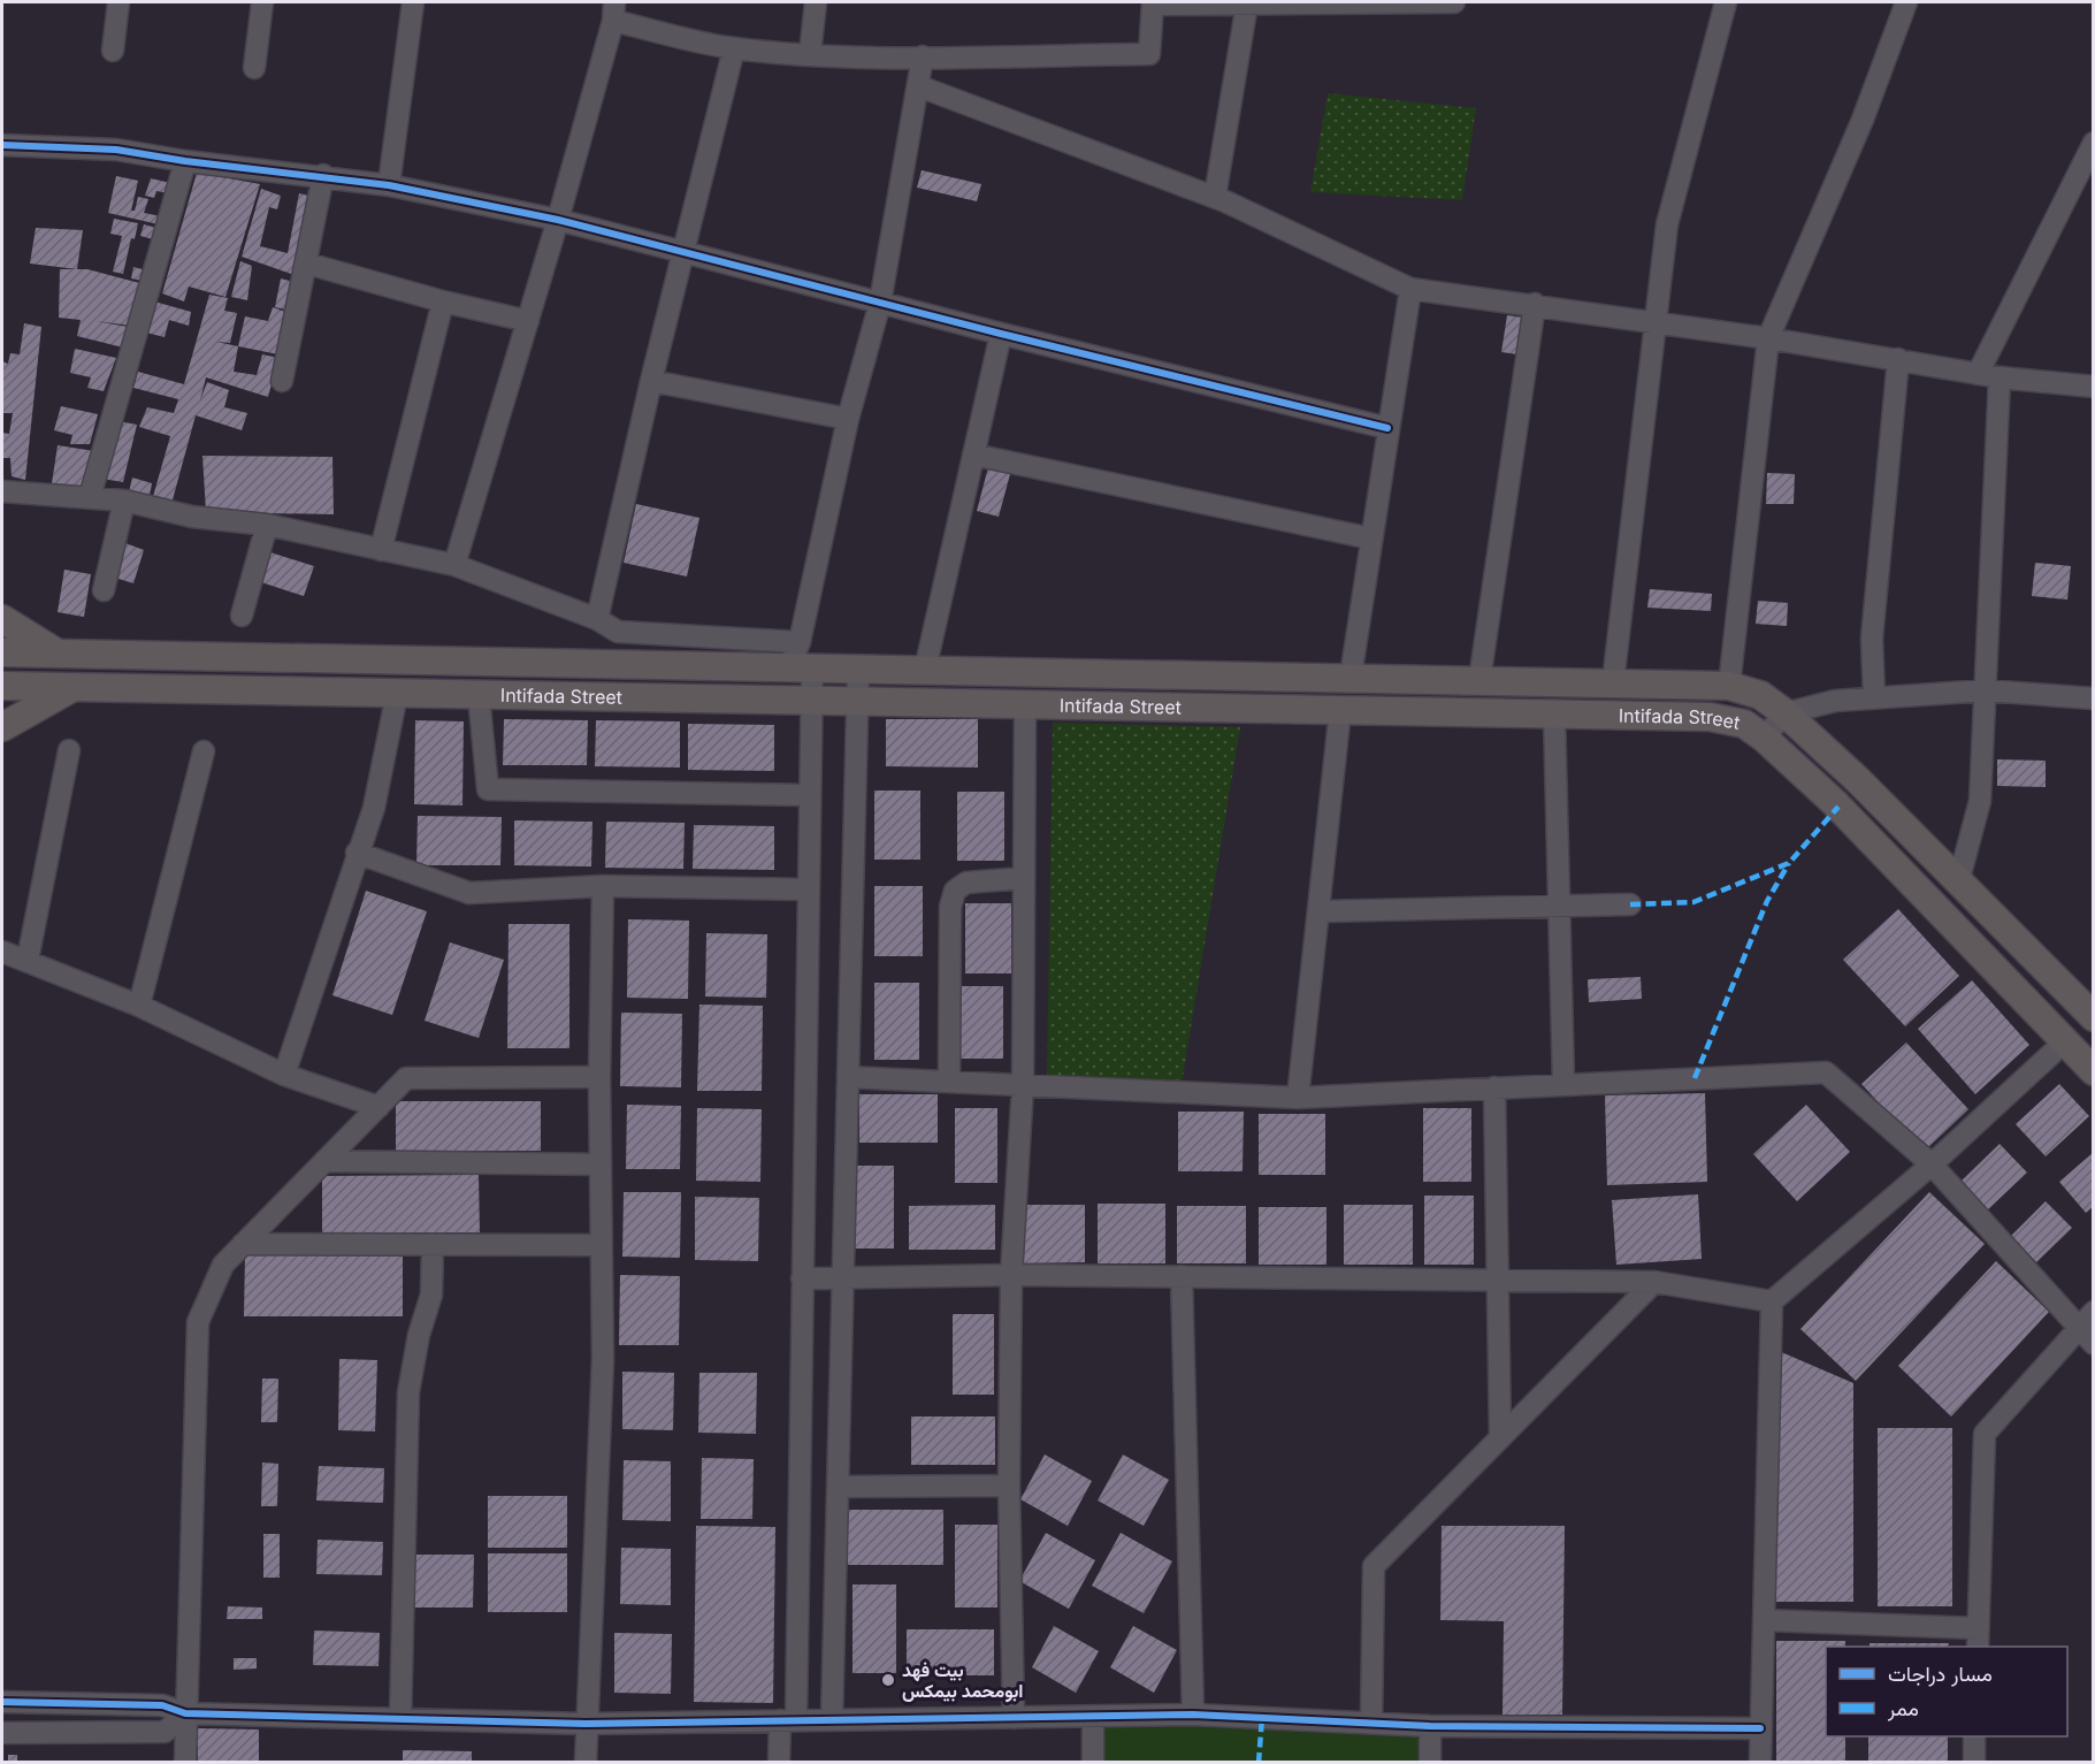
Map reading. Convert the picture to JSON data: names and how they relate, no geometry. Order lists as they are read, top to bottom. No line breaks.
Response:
{"streets":{"main road":["Intifada Street"]},"places":["بيت فهد ابومحمد بيمكس"],"legend":["مسار دراجات","ممر"]}
